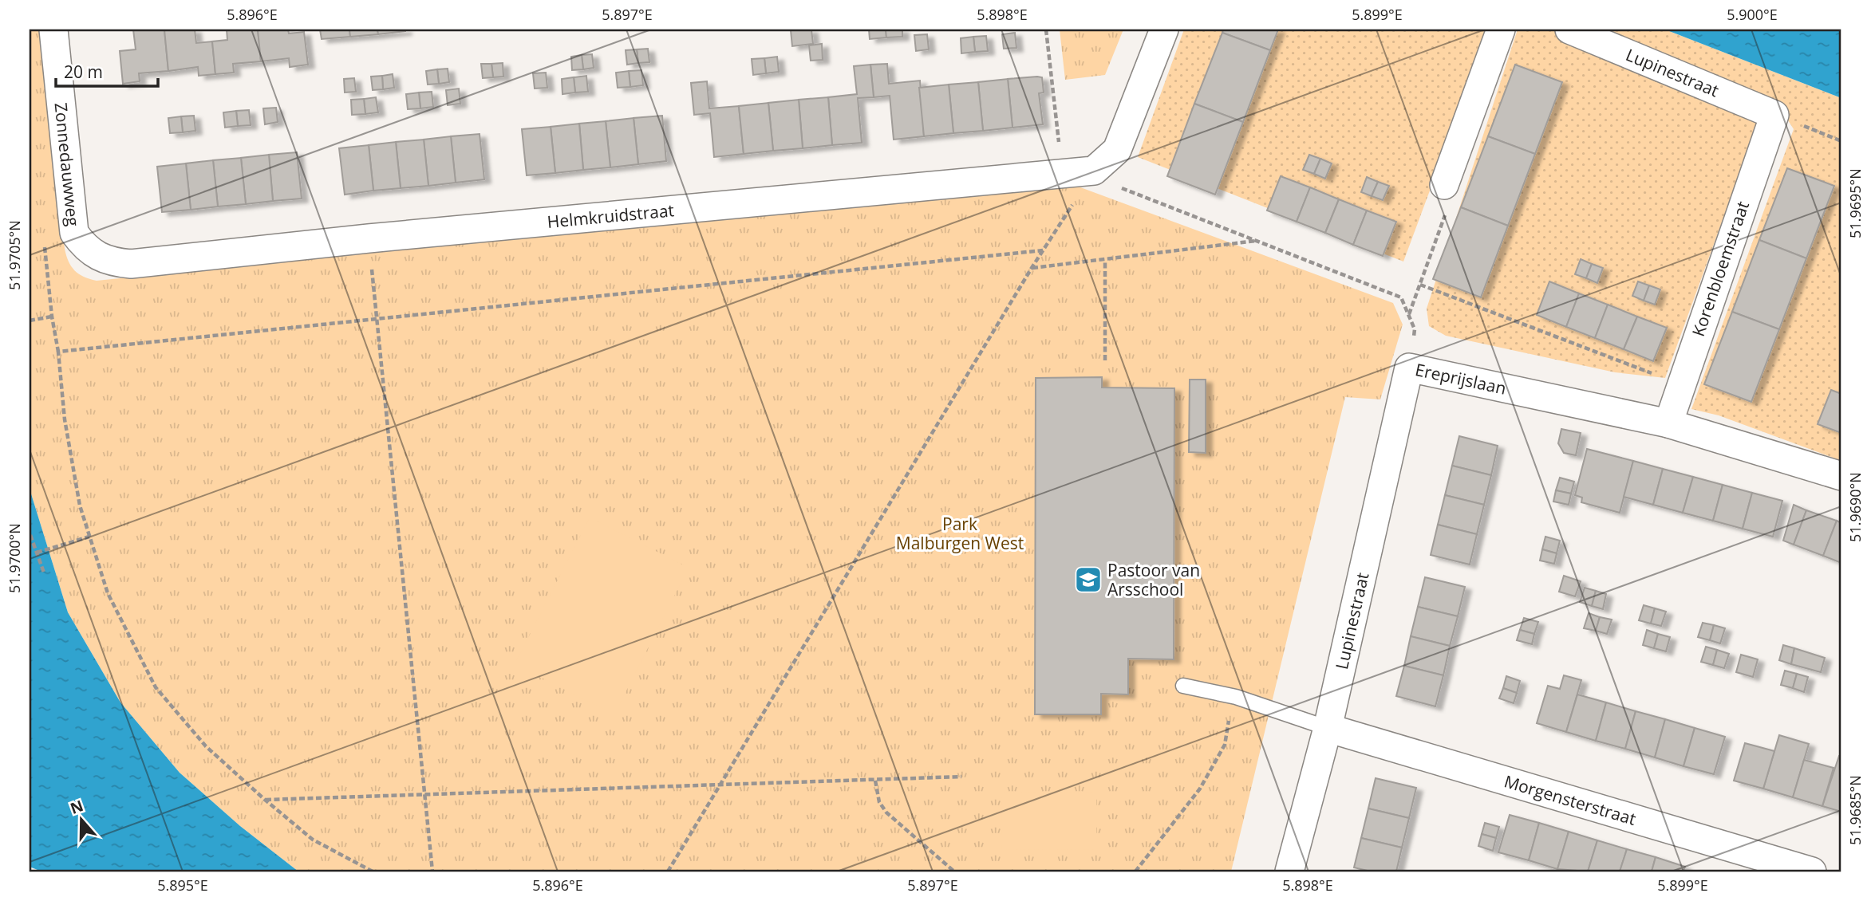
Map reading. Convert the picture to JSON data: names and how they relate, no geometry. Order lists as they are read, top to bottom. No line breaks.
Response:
{"streets":{"street":["Lupinestraat","Zonnedauwweg","Helmkruidstraat","Korenbloemstraat","Ereprijslaan","Morgensterstraat"]},"crossings":[["Lupinestraat","Korenbloemstraat"],["Lupinestraat","Ereprijslaan"],["Lupinestraat","Morgensterstraat"],["Zonnedauwweg","Helmkruidstraat"],["Helmkruidstraat","Ereprijslaan"],["Korenbloemstraat","Ereprijslaan"]],"parks":["Park Malburgen West"],"places":{"school or university":["Pastoor van Arsschool"]},"scale_bar":"20 m","north":"top","coordinates":["5.896°E","5.897°E","5.898°E","5.899°E","5.900°E","51.9695°N","51.9705°N","51.9690°N","51.9700°N","51.9685°N","5.895°E"]}
